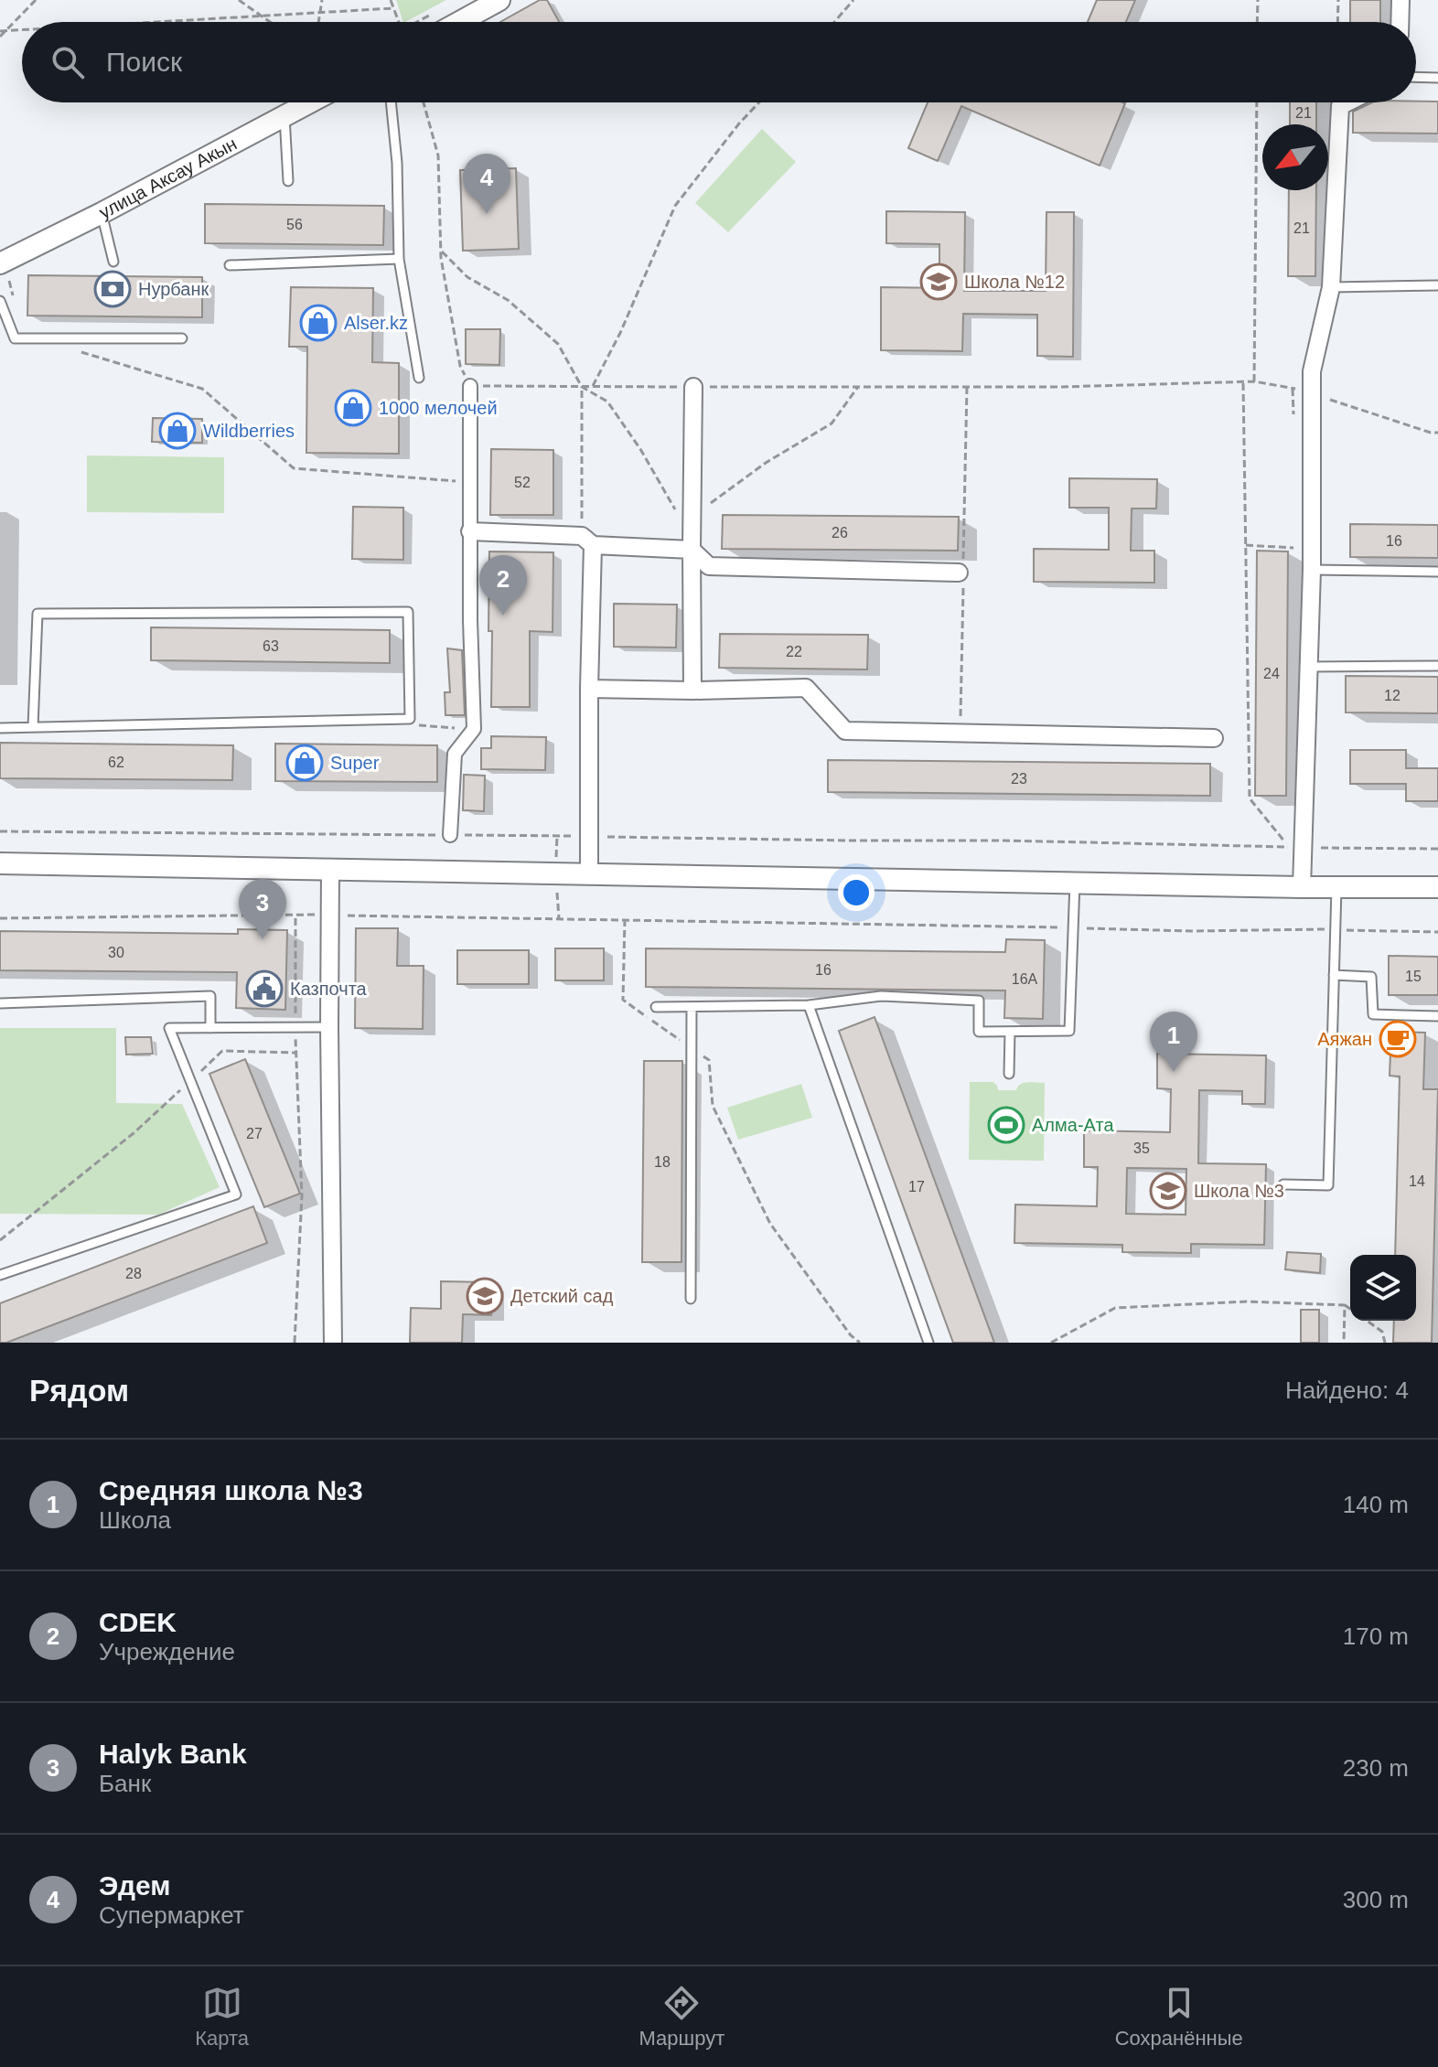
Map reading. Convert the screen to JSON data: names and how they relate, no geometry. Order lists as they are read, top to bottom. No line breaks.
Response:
{"streets":{"street":["улица Аксау Акын"]},"places":{"school or university":["Школа №12","Школа №3","Детский сад"],"bank":["Нурбанк"],"shop":["Alser.kz","1000 мелочей","Wildberries","Super"],"public building":["Казпочта"],"cafe":["Аяжан"],"sports":["Алма-Ата"]},"house_numbers":["21","56","21","52","26","16","63","22","24","12","62","23","30","16","15","16А","27","35","18","14","17","28"],"north":"bottom left","page":{"search":"Поиск","pins":["4","2","3","1"],"heading":["Рядом","Найдено: 4"],"list":[{"mark":"1","name":"Средняя школа №3","note":"Школа","value":"140 m"},{"mark":"2","name":"CDEK","note":"Учреждение","value":"170 m"},{"mark":"3","name":"Halyk Bank","note":"Банк","value":"230 m"},{"mark":"4","name":"Эдем","note":"Супермаркет","value":"300 m"}],"nav":["Карта","Маршрут","Сохранённые"]}}
